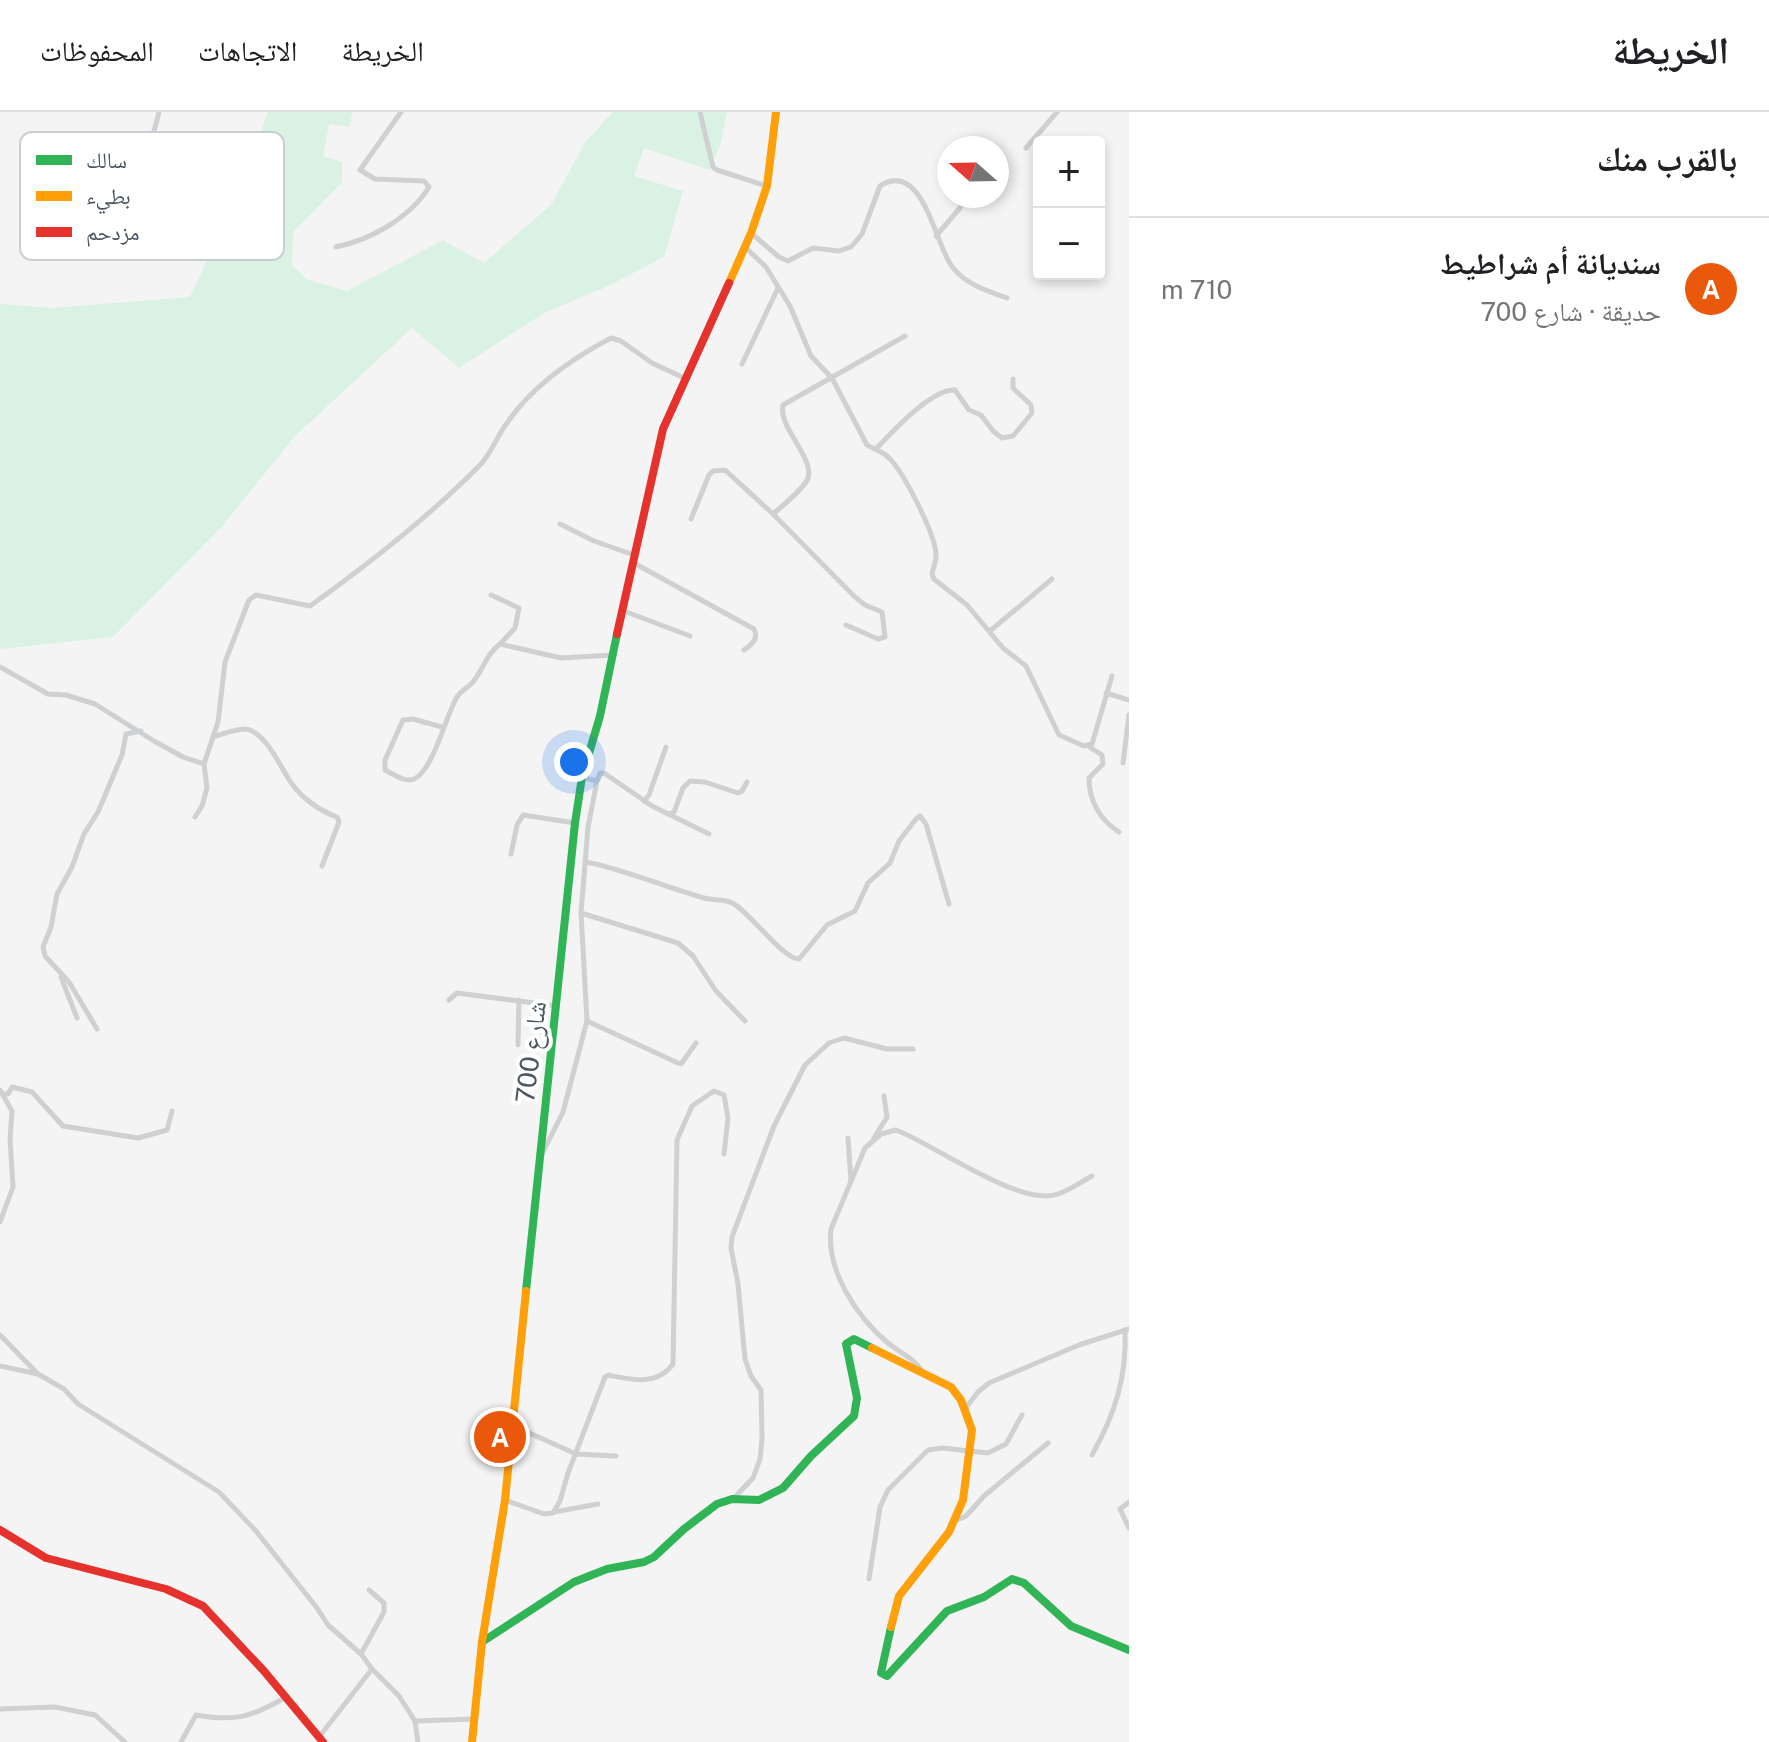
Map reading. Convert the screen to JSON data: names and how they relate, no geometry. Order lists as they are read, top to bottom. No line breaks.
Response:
{"streets":{"main road":["شارع 700"]},"legend":["سالك","بطيء","مزدحم"],"north":"left","page":{"header":"الخريطة","nav":["الخريطة","الاتجاهات","المحفوظات"],"heading":"بالقرب منك","map_buttons":["+","−"],"list":[{"mark":"A","name":"سنديانة أم شراطيط","note":"حديقة · شارع 700","value":"710 m"}],"pins":"A"}}
